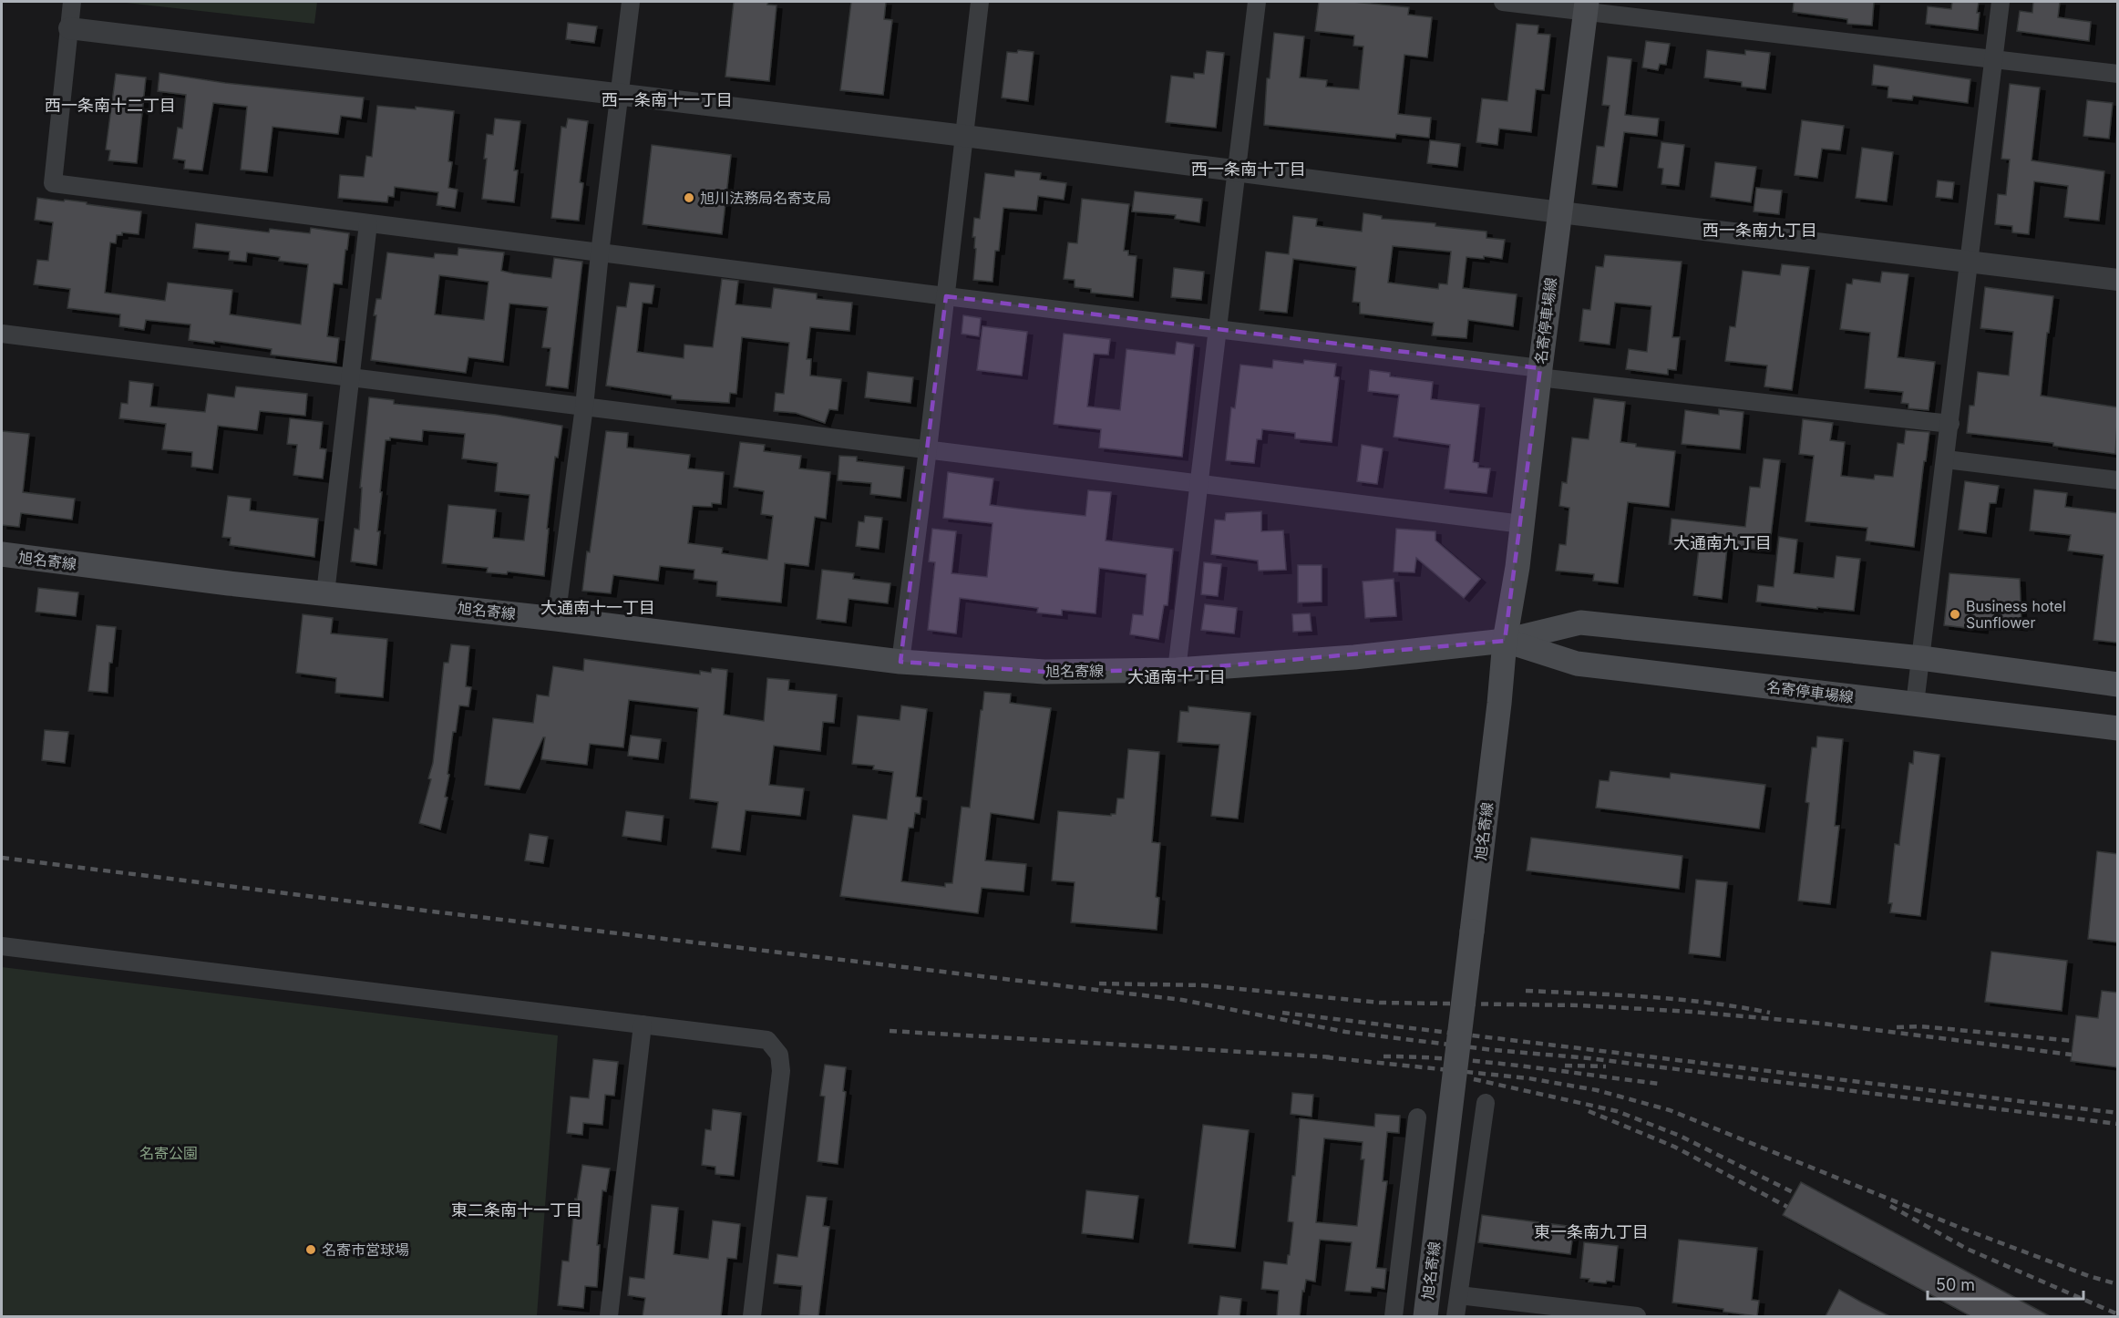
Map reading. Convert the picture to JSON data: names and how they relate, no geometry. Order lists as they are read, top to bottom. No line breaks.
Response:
{"streets":{"main road":["名寄停車場線","旭名寄線"]},"crossings":[["名寄停車場線","旭名寄線"]],"districts":["西一条南十一丁目","西一条南十二丁目","西一条南十丁目","西一条南九丁目","大通南九丁目","大通南十一丁目","大通南十丁目","東二条南十一丁目","東一条南九丁目"],"parks":["名寄公園"],"places":["旭川法務局名寄支局","Business hotel Sunflower","名寄市営球場"],"scale_bar":"50 m"}
